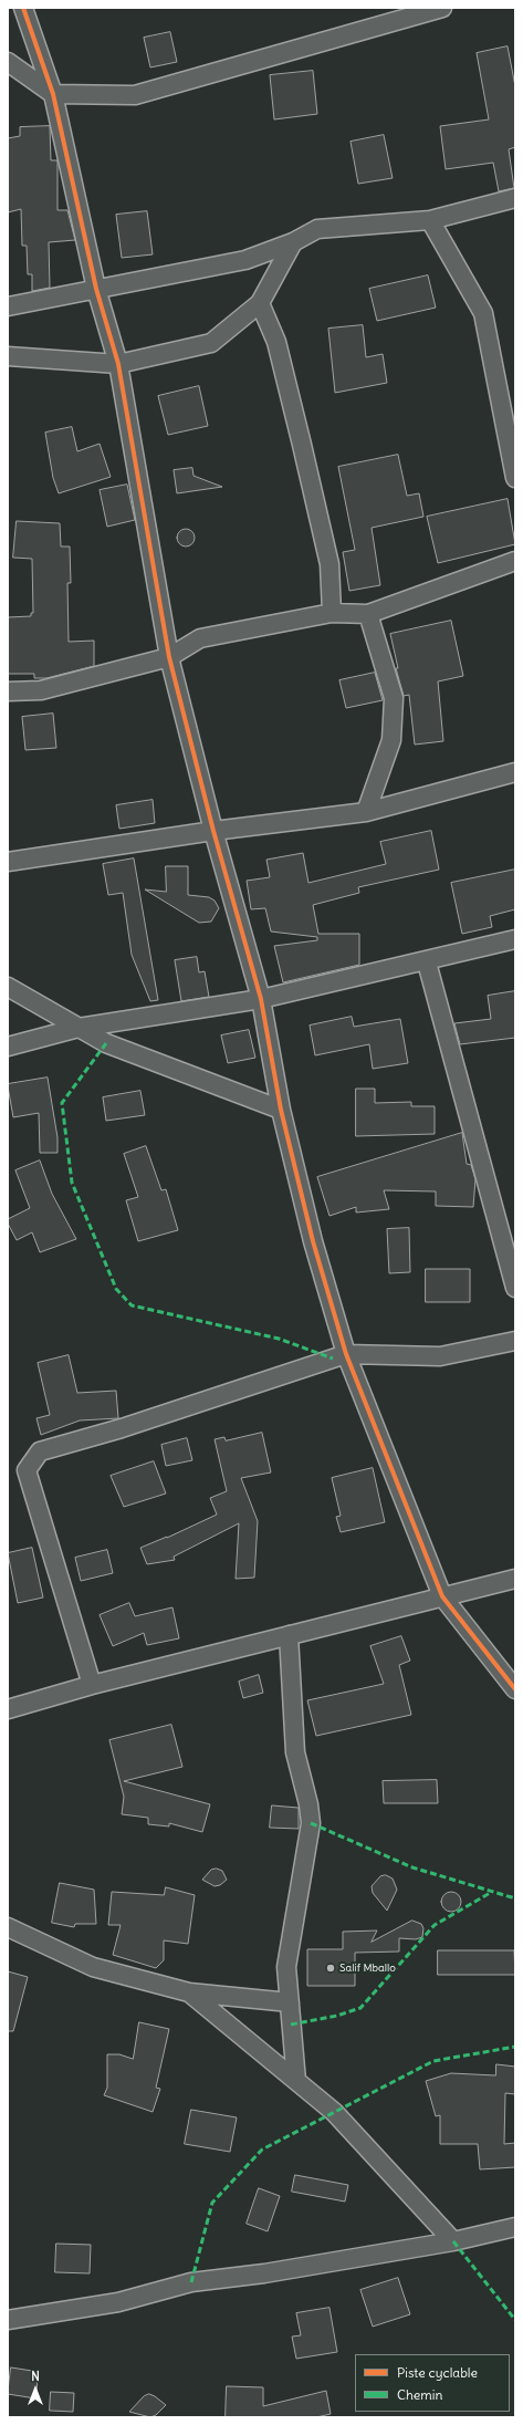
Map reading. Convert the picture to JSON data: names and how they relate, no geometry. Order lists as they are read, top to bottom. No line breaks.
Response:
{"places":["Salif Mballo"],"legend":["Piste cyclable","Chemin"],"north":"top"}
